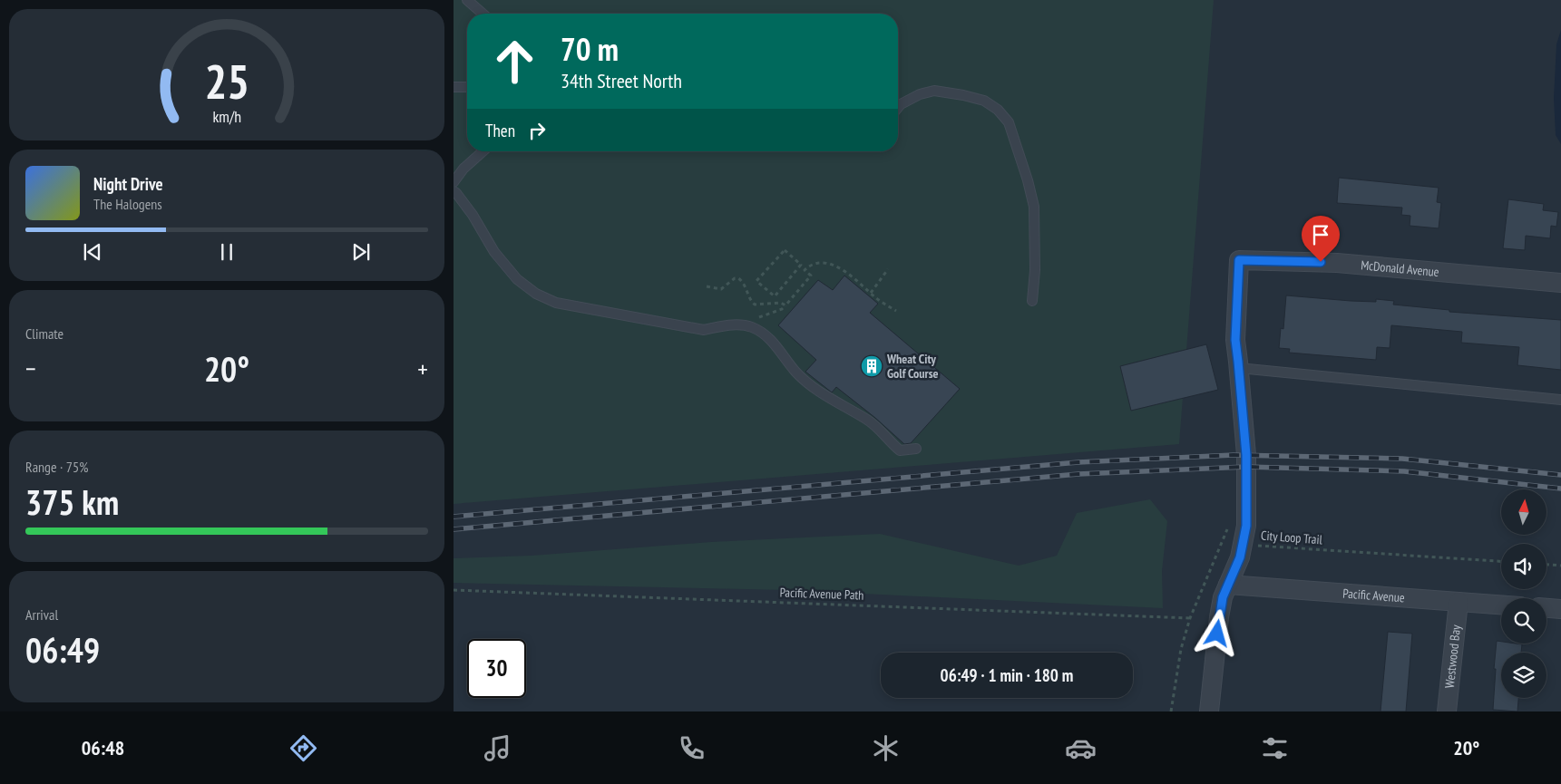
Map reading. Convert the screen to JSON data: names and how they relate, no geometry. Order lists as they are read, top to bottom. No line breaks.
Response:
{"streets":{"street":["McDonald Avenue","Pacific Avenue","Westwood Bay"],"path":["City Loop Trail","Pacific Avenue Path"]},"crossings":[["City Loop Trail","Pacific Avenue Path"],["Pacific Avenue","Westwood Bay"]],"places":{"building":["Wheat City Golf Course"]},"north":"top","page":{"turn":["70 m","34th Street North"],"then":"Then","song":["Night Drive","The Halogens"],"tile":["Climate",["Range · 75%","375 km"],["Arrival","06:49"]],"heat":["−","20°","+"],"limit":"30","trip":"06:49 · 1 min · 180 m","tabs":["06:48","20°"],"gauge":["25","km/h"]}}
